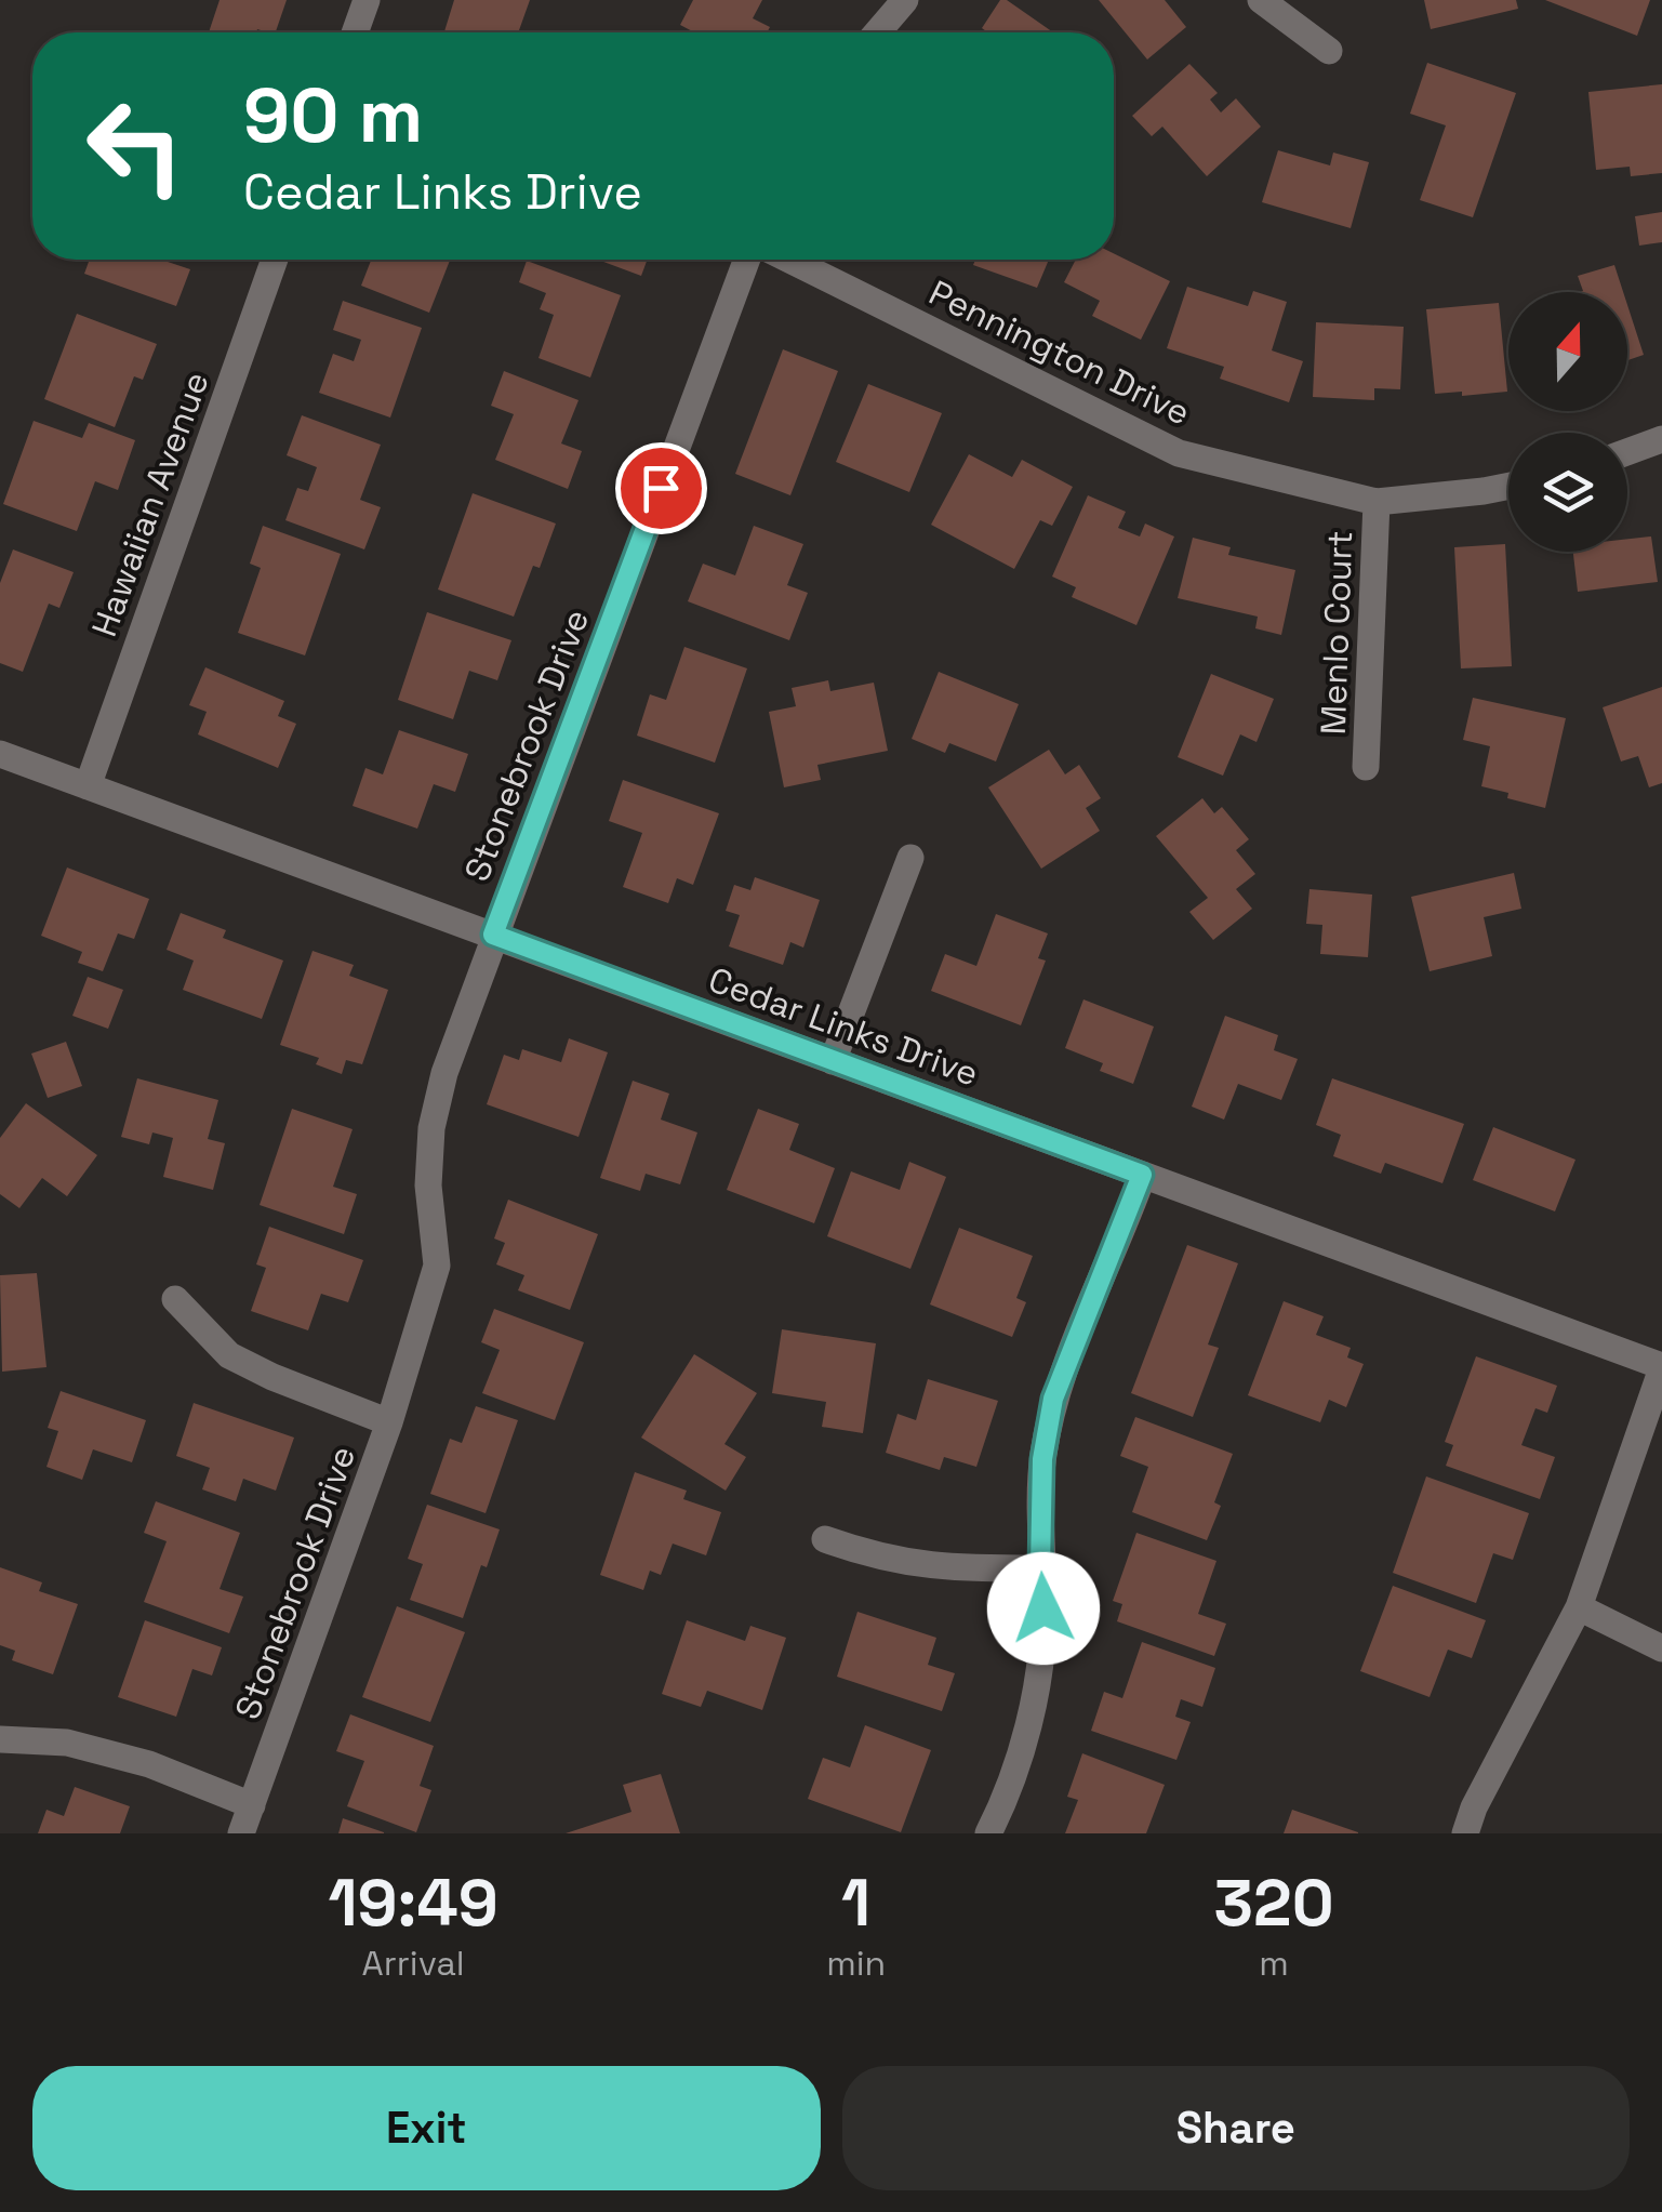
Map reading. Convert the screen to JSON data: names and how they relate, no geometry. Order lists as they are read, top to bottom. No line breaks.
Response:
{"streets":{"street":["Pennington Drive","Hawaiian Avenue","Menlo Court","Stonebrook Drive","Cedar Links Drive"]},"crossings":[["Pennington Drive","Menlo Court"],["Hawaiian Avenue","Cedar Links Drive"],["Stonebrook Drive","Cedar Links Drive"]],"north":"top","page":{"turn":["90 m","Cedar Links Drive"],"eta":["19:49","Arrival","1","min","320","m"],"buttons":["Exit","Share"]}}
